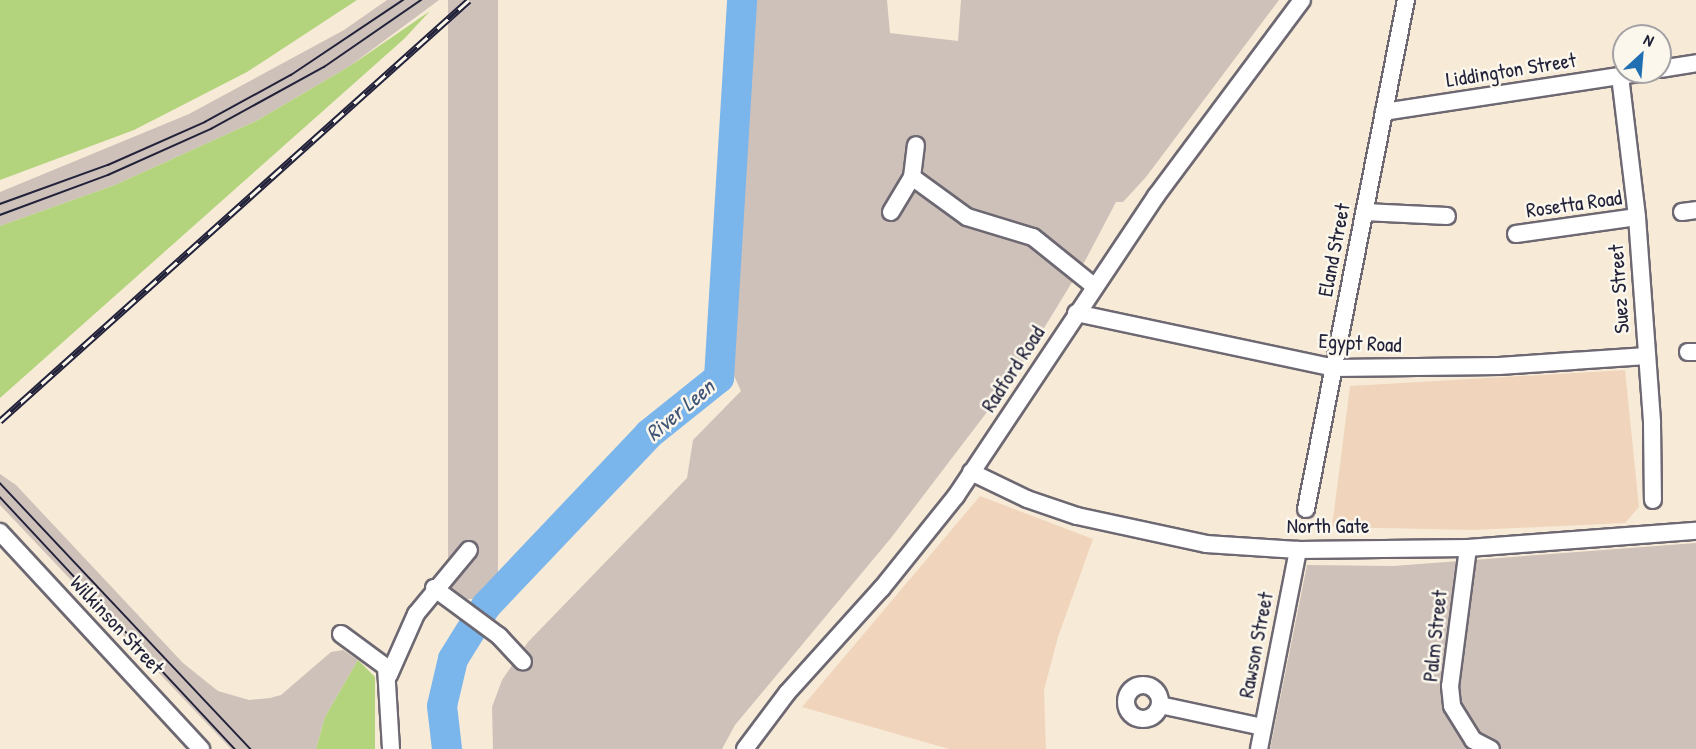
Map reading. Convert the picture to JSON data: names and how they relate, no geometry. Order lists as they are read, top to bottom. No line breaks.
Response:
{"streets":{"street":["Liddington Street","Rosetta Road","Eland Street","Suez Street","Egypt Road","Radford Road","North Gate","Wilkinson Street","Palm Street","Rawson Street"]},"crossings":[["Liddington Street","Eland Street"],["Rosetta Road","Suez Street"],["Eland Street","Egypt Road"],["Suez Street","Egypt Road"],["Egypt Road","Radford Road"],["Radford Road","North Gate"],["North Gate","Palm Street"],["North Gate","Rawson Street"]],"water":["River Leen"],"north":"top right"}
